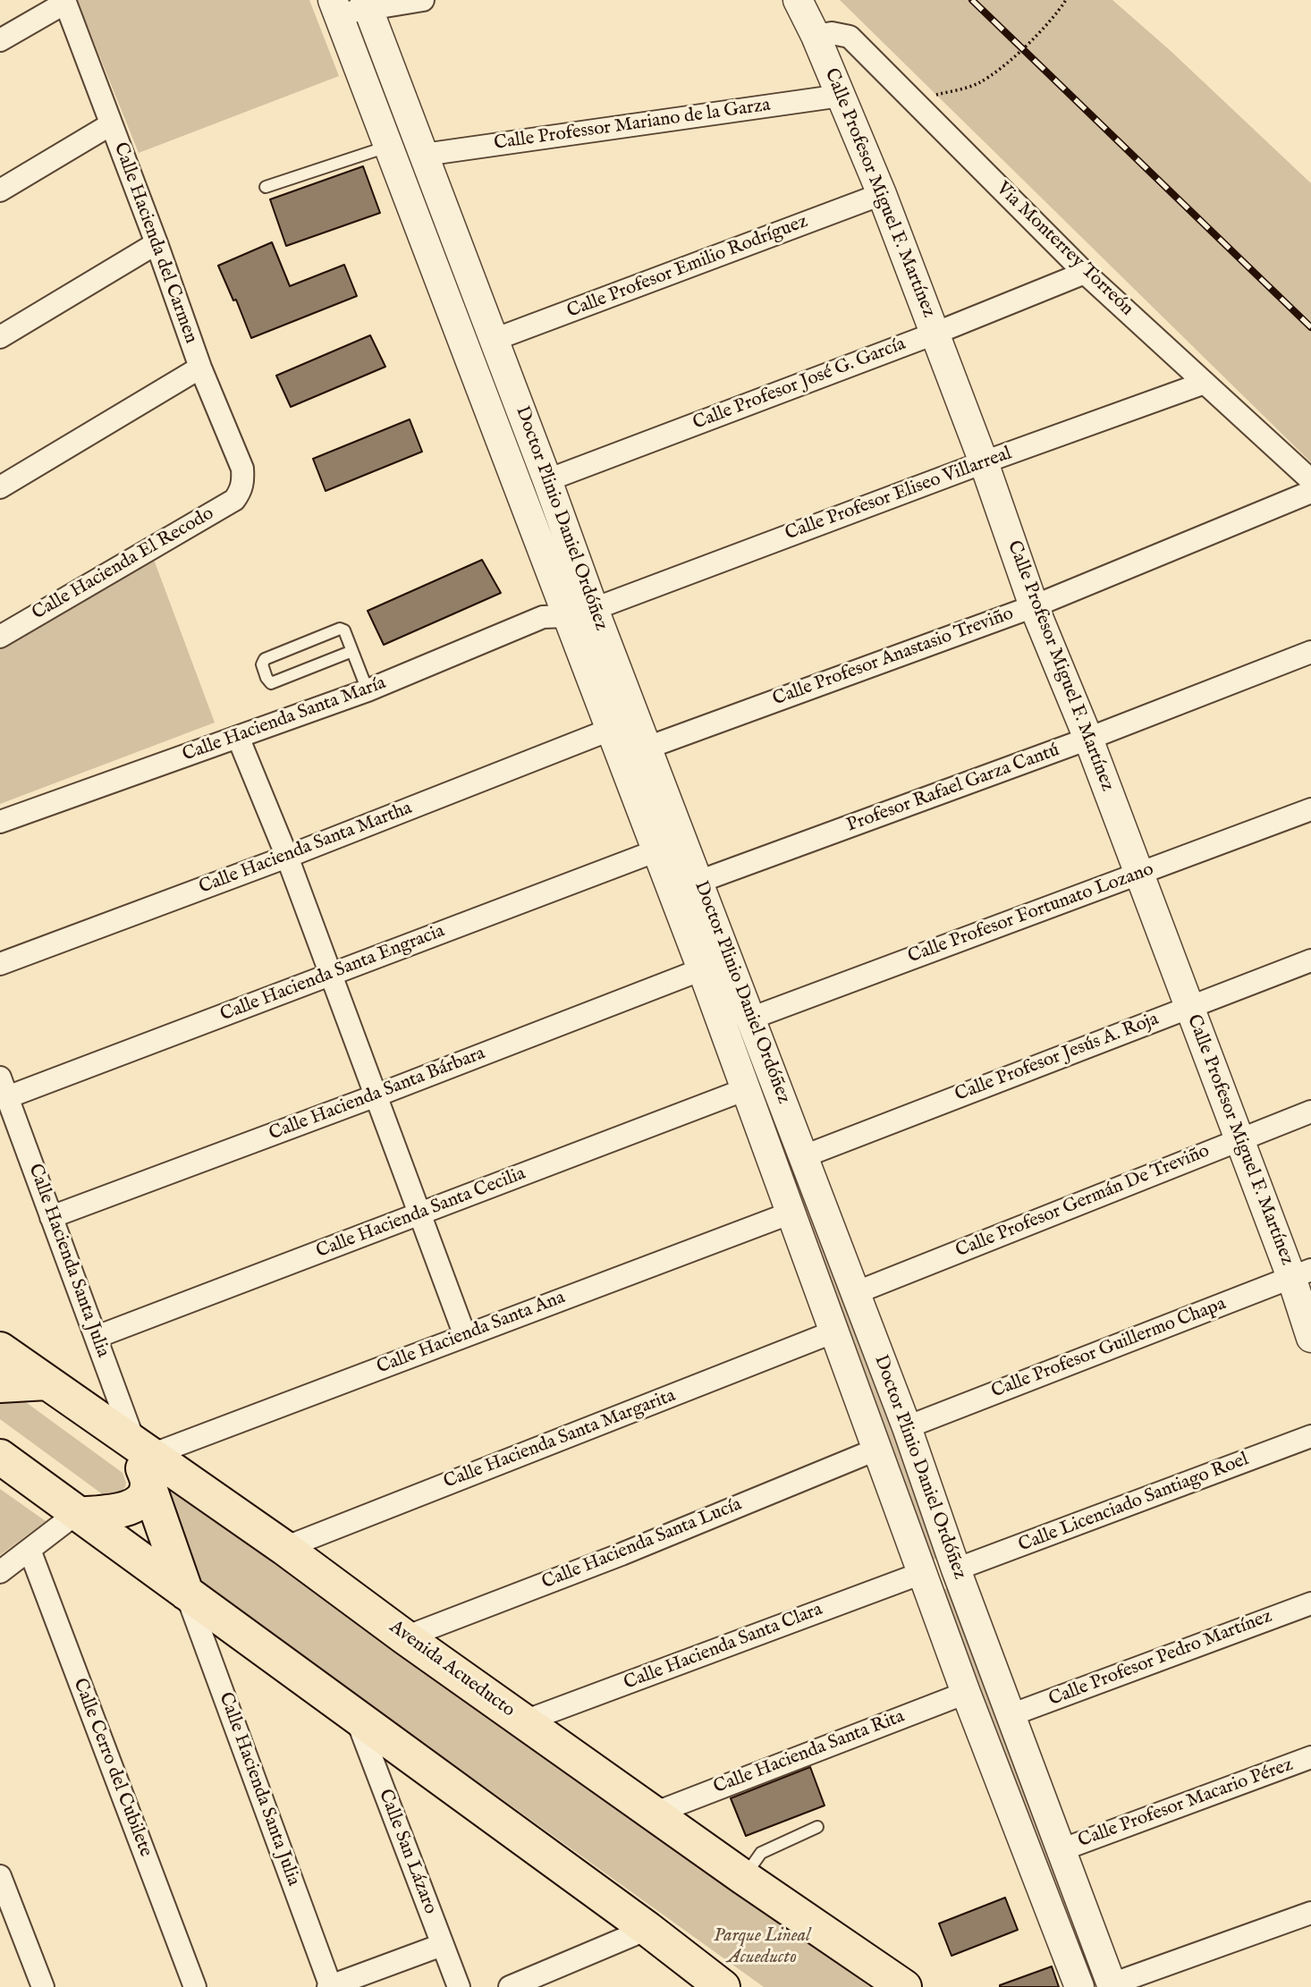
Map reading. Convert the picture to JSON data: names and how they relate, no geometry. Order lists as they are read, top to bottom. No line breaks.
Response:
{"streets":{"main road":["Avenida Acueducto"],"street":["Calle Professor Mariano de la Garza","Calle Profesor Miguel F. Martínez","Calle Hacienda del Carmen","Via Monterrey Torreón","Calle Profesor Emilio Rodríguez","Calle Profesor José G. García","Calle Profesor Eliseo Villarreal","Doctor Plinio Daniel Ordóñez","Calle Hacienda El Recodo","Calle Profesor Anastasio Treviño","Calle Hacienda Santa María","Profesor Rafael Garza Cantú","Calle Hacienda Santa Martha","Calle Profesor Fortunato Lozano","Calle Hacienda Santa Engracia","Calle Profesor Jesús A. Roja","Calle Hacienda Santa Bárbara","Calle Profesor Germán De Treviño","Calle Hacienda Santa Cecilia","Calle Hacienda Santa Julia","Calle Hacienda Santa Ana","Calle Profesor Guillermo Chapa","Calle Hacienda Santa Margarita","Calle Licenciado Santiago Roel","Calle Hacienda Santa Lucía","Calle Hacienda Santa Clara","Calle Profesor Pedro Martínez","Calle Hacienda Santa Rita","Calle Cerro del Cubilete","Calle Profesor Macario Pérez","Calle San Lázaro"]},"crossings":[["Calle Professor Mariano de la Garza","Calle Profesor Miguel F. Martínez"],["Calle Professor Mariano de la Garza","Doctor Plinio Daniel Ordóñez"],["Calle Profesor Miguel F. Martínez","Via Monterrey Torreón"],["Calle Profesor Miguel F. Martínez","Calle Profesor Emilio Rodríguez"],["Calle Profesor Miguel F. Martínez","Calle Profesor José G. García"],["Calle Profesor Miguel F. Martínez","Calle Profesor Eliseo Villarreal"],["Calle Profesor Miguel F. Martínez","Calle Profesor Anastasio Treviño"],["Calle Profesor Miguel F. Martínez","Profesor Rafael Garza Cantú"],["Calle Profesor Miguel F. Martínez","Calle Profesor Fortunato Lozano"],["Calle Profesor Miguel F. Martínez","Calle Profesor Jesús A. Roja"],["Calle Profesor Miguel F. Martínez","Calle Profesor Germán De Treviño"],["Calle Profesor Miguel F. Martínez","Calle Profesor Guillermo Chapa"],["Calle Hacienda del Carmen","Calle Hacienda El Recodo"],["Via Monterrey Torreón","Calle Profesor José G. García"],["Via Monterrey Torreón","Calle Profesor Eliseo Villarreal"],["Calle Profesor Emilio Rodríguez","Doctor Plinio Daniel Ordóñez"],["Calle Profesor José G. García","Doctor Plinio Daniel Ordóñez"],["Calle Profesor Eliseo Villarreal","Doctor Plinio Daniel Ordóñez"],["Doctor Plinio Daniel Ordóñez","Calle Profesor Anastasio Treviño"],["Doctor Plinio Daniel Ordóñez","Calle Hacienda Santa María"],["Doctor Plinio Daniel Ordóñez","Profesor Rafael Garza Cantú"],["Doctor Plinio Daniel Ordóñez","Calle Hacienda Santa Martha"],["Doctor Plinio Daniel Ordóñez","Calle Profesor Fortunato Lozano"],["Doctor Plinio Daniel Ordóñez","Calle Hacienda Santa Engracia"],["Doctor Plinio Daniel Ordóñez","Calle Profesor Jesús A. Roja"],["Doctor Plinio Daniel Ordóñez","Calle Hacienda Santa Bárbara"],["Doctor Plinio Daniel Ordóñez","Calle Profesor Germán De Treviño"],["Doctor Plinio Daniel Ordóñez","Calle Hacienda Santa Cecilia"],["Doctor Plinio Daniel Ordóñez","Calle Hacienda Santa Ana"],["Doctor Plinio Daniel Ordóñez","Calle Profesor Guillermo Chapa"],["Doctor Plinio Daniel Ordóñez","Calle Hacienda Santa Margarita"],["Doctor Plinio Daniel Ordóñez","Calle Licenciado Santiago Roel"],["Doctor Plinio Daniel Ordóñez","Calle Hacienda Santa Lucía"],["Doctor Plinio Daniel Ordóñez","Calle Hacienda Santa Clara"],["Doctor Plinio Daniel Ordóñez","Calle Profesor Pedro Martínez"],["Doctor Plinio Daniel Ordóñez","Calle Hacienda Santa Rita"],["Doctor Plinio Daniel Ordóñez","Calle Profesor Macario Pérez"],["Calle Hacienda Santa Engracia","Calle Hacienda Santa Julia"],["Calle Hacienda Santa Bárbara","Calle Hacienda Santa Julia"],["Calle Hacienda Santa Cecilia","Calle Hacienda Santa Julia"],["Calle Hacienda Santa Julia","Calle Hacienda Santa Ana"],["Calle Hacienda Santa Julia","Avenida Acueducto"],["Calle Hacienda Santa Ana","Avenida Acueducto"],["Calle Hacienda Santa Margarita","Avenida Acueducto"],["Calle Hacienda Santa Lucía","Avenida Acueducto"],["Calle Hacienda Santa Clara","Avenida Acueducto"],["Avenida Acueducto","Calle Hacienda Santa Rita"]],"parks":["Parque Lineal Acueducto"]}
